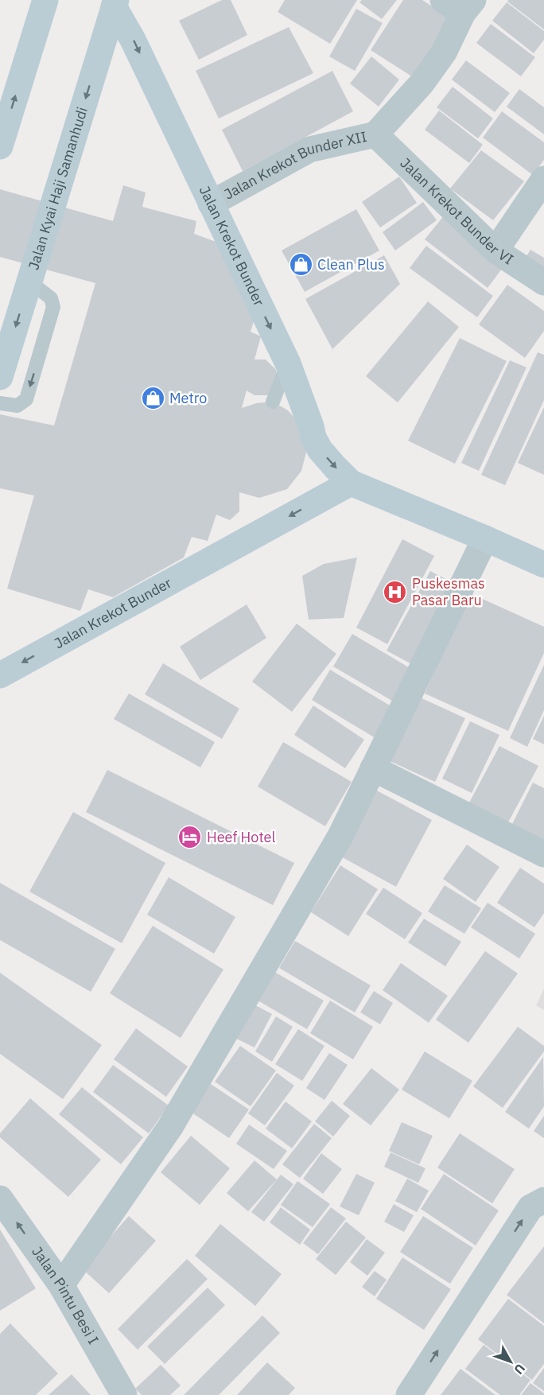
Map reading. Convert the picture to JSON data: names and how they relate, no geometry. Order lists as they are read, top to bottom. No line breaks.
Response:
{"streets":{"street":["Jalan Krekot Bunder XII","Jalan Kyai Haji Samanhudi","Jalan Krekot Bunder VI","Jalan Krekot Bunder","Jalan Pintu Besi I"]},"crossings":[["Jalan Krekot Bunder XII","Jalan Krekot Bunder VI"],["Jalan Krekot Bunder XII","Jalan Krekot Bunder"],["Jalan Kyai Haji Samanhudi","Jalan Krekot Bunder"]],"one_way":["Jalan Pintu Besi I"],"places":{"shop":["Clean Plus","Metro"],"hospital":["Puskesmas Pasar Baru"],"hotel":["Heef Hotel"]},"north":"bottom right"}
